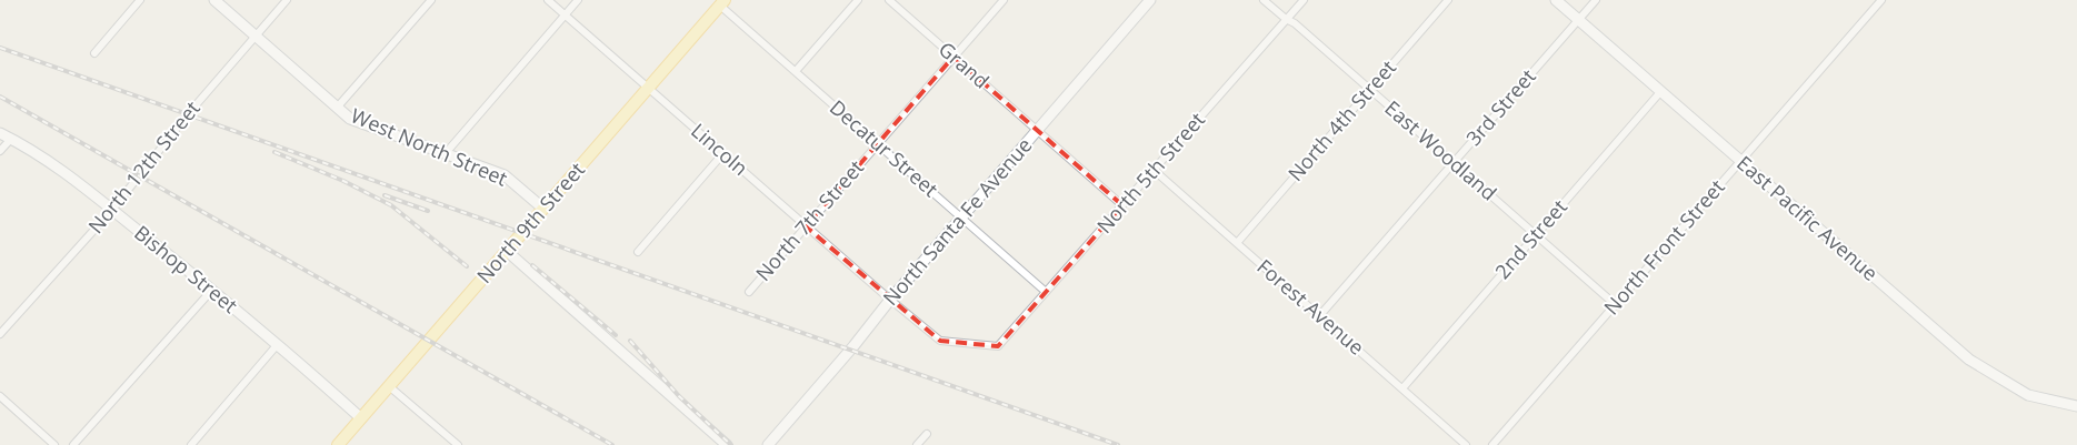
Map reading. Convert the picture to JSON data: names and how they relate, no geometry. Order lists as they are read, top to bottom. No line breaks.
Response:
{"streets":{"main road":["West North Street","East Pacific Avenue","North Santa Fe Avenue","North 9th Street","Bishop Street"],"street":["Grand","3rd Street","North 4th Street","Decatur Street","Lincoln","East Woodland","North 12th Street","North 5th Street","North 7th Street","2nd Street","North Front Street","Forest Avenue"]},"crossings":[["Grand","North 5th Street"],["Grand","North 7th Street"],["Grand","North Santa Fe Avenue"],["3rd Street","East Woodland"],["3rd Street","East Pacific Avenue"],["3rd Street","Forest Avenue"],["North 4th Street","East Woodland"],["North 4th Street","Forest Avenue"],["West North Street","North 12th Street"],["West North Street","North 9th Street"],["Decatur Street","North 5th Street"],["Decatur Street","North 7th Street"],["Decatur Street","North Santa Fe Avenue"],["Decatur Street","North 9th Street"],["Lincoln","North 5th Street"],["Lincoln","North 7th Street"],["Lincoln","North Santa Fe Avenue"],["Lincoln","North 9th Street"],["East Woodland","North 5th Street"],["East Woodland","2nd Street"],["East Woodland","North Front Street"],["North 12th Street","Bishop Street"],["North 5th Street","Forest Avenue"],["East Pacific Avenue","2nd Street"],["East Pacific Avenue","North Front Street"],["North 9th Street","Bishop Street"],["2nd Street","Forest Avenue"]]}
